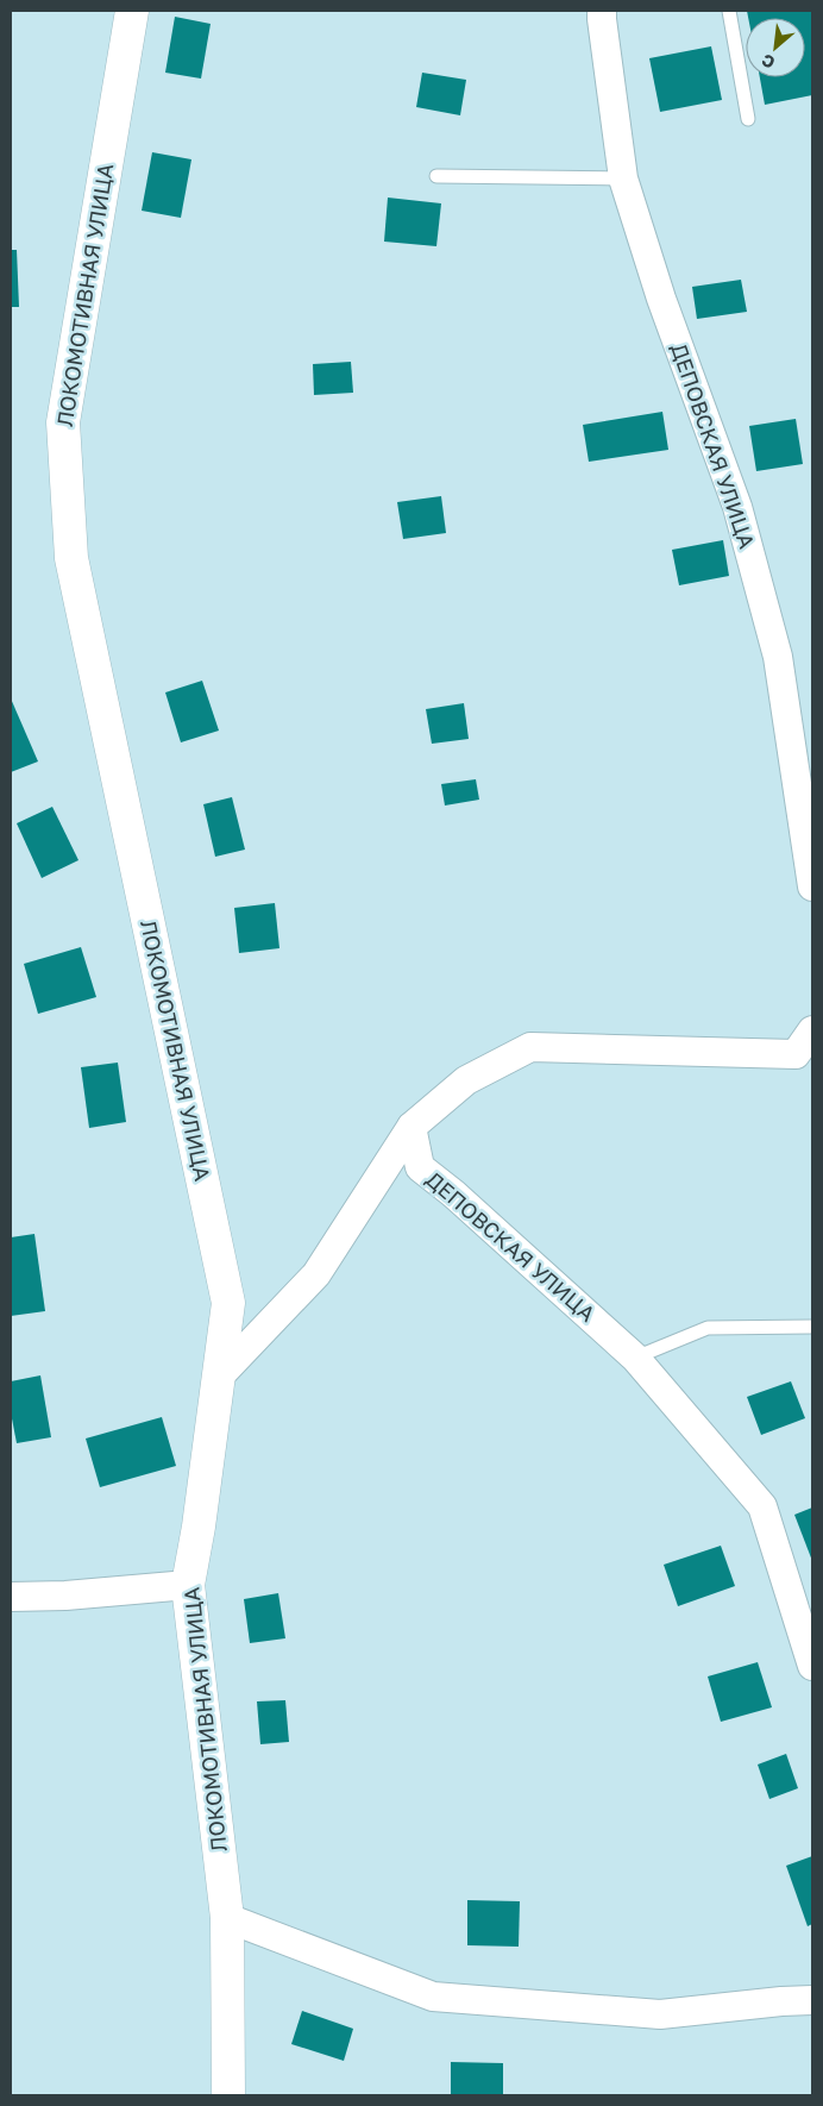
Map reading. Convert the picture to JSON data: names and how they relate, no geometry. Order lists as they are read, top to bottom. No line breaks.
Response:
{"streets":{"street":["ЛОКОМОТИВНАЯ УЛИЦА","ДЕПОВСКАЯ УЛИЦА"]},"north":"bottom left"}
